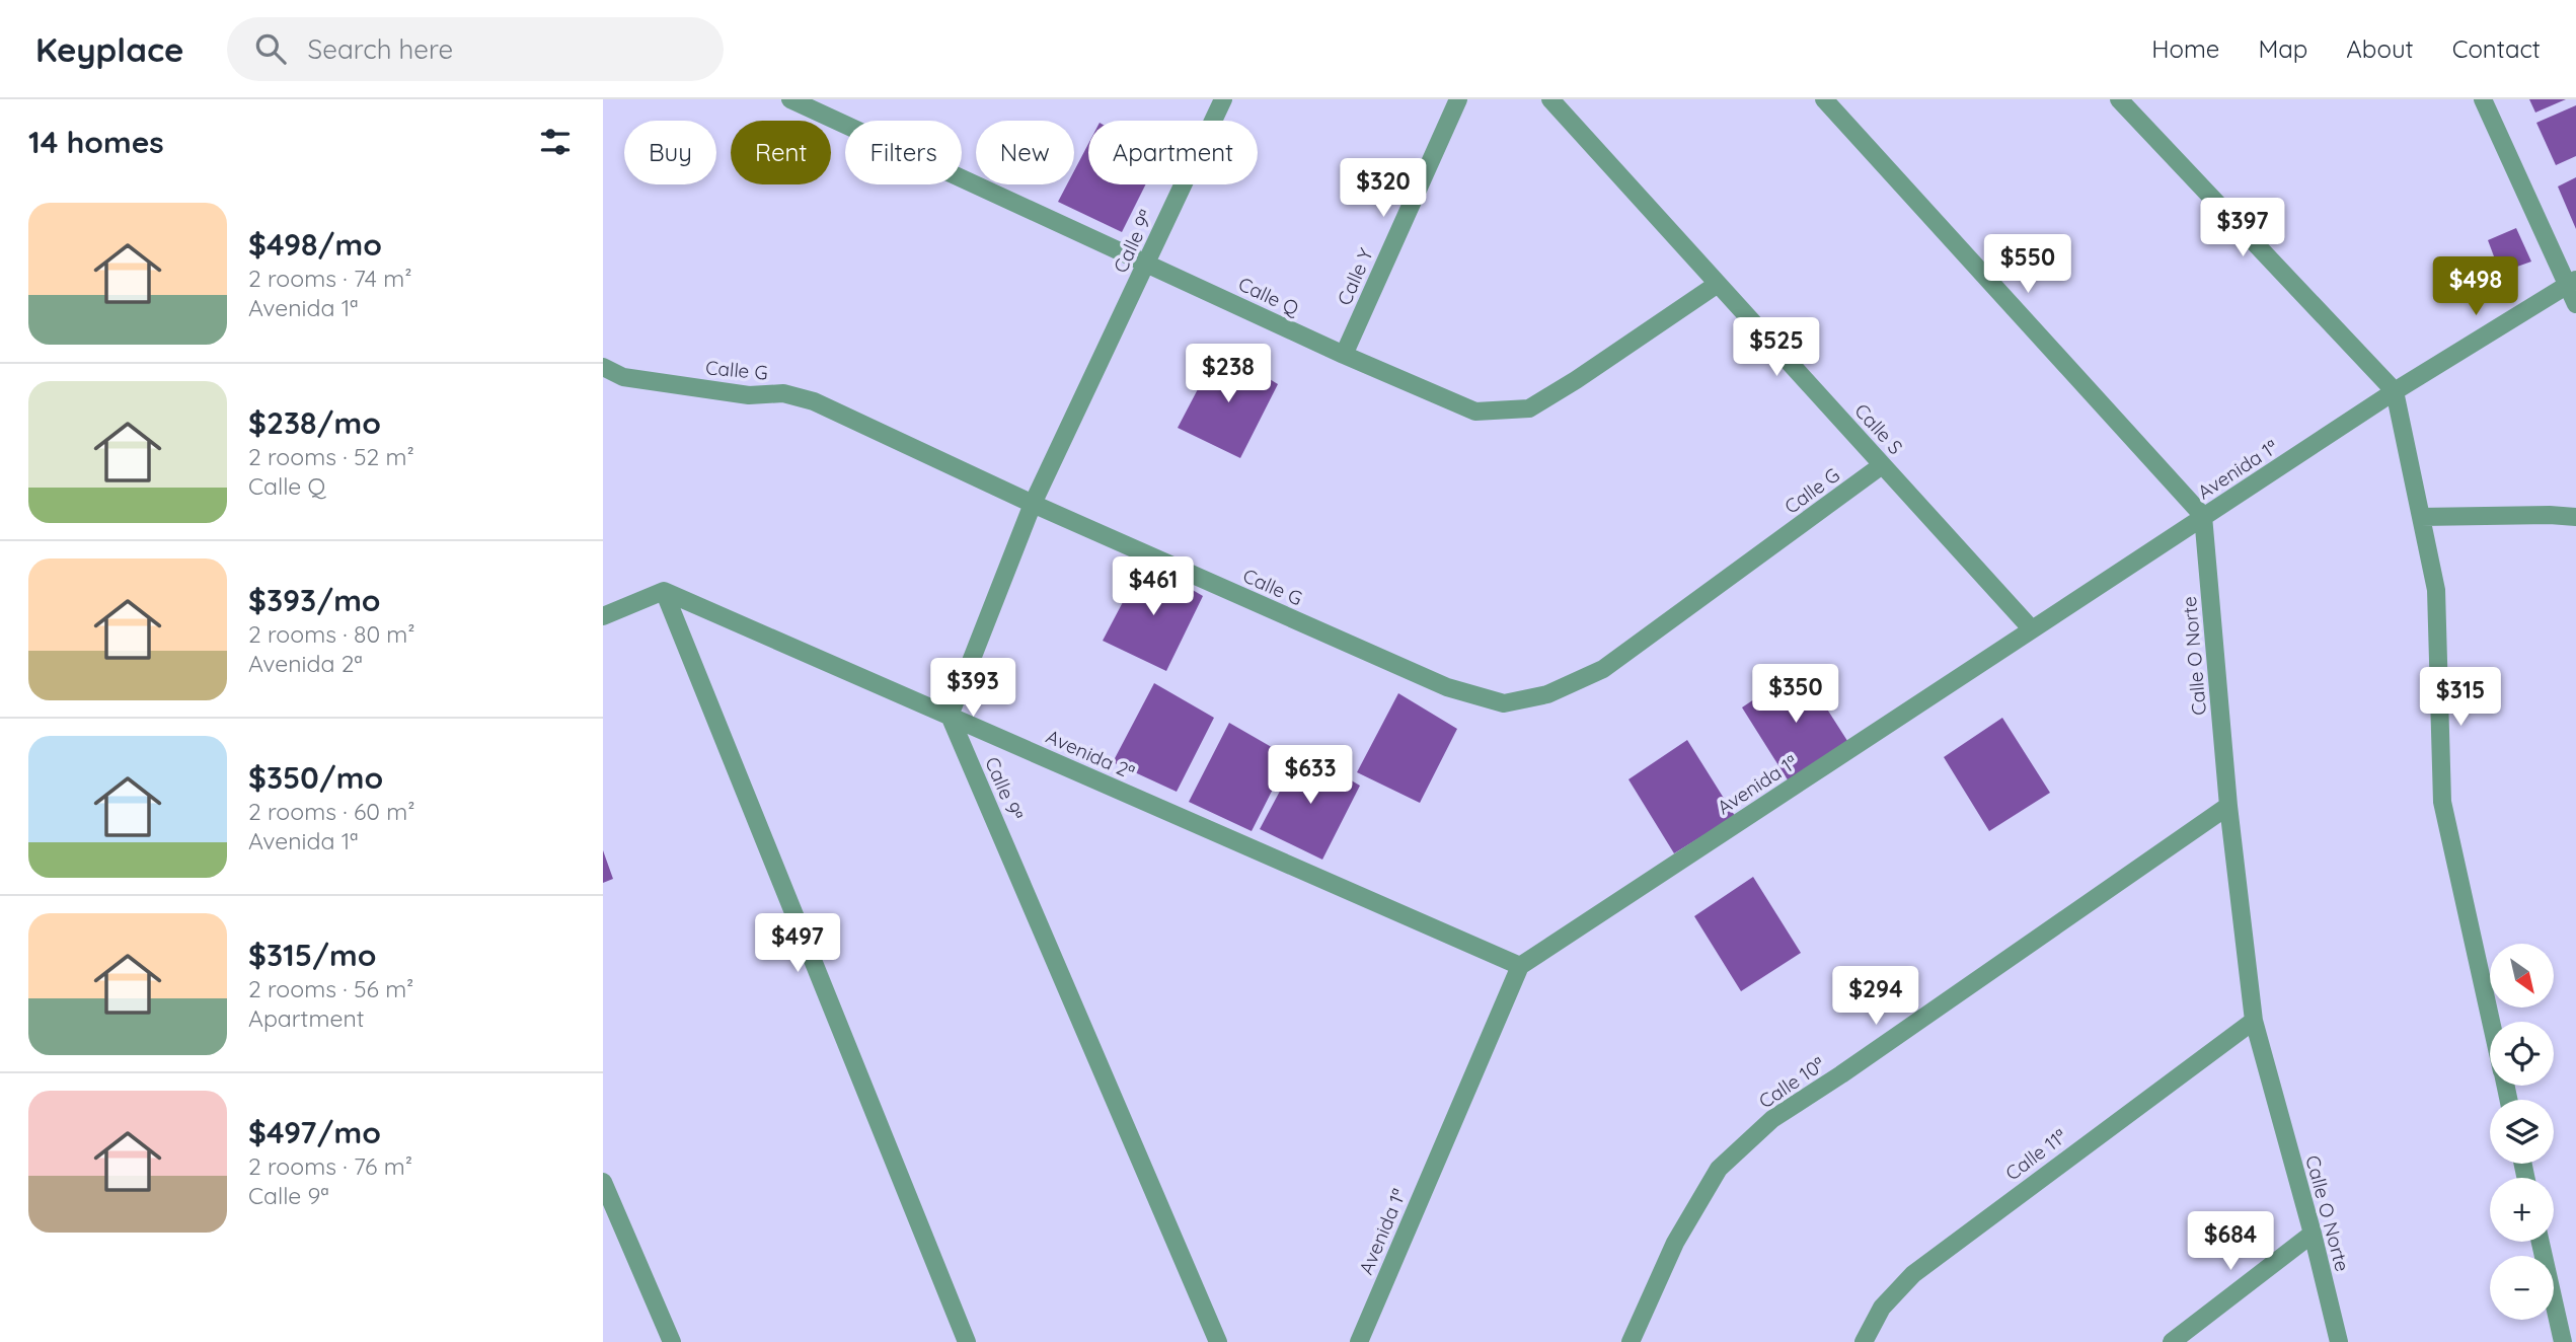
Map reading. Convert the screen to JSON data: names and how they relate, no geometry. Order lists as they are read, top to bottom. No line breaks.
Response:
{"streets":{"street":["Calle 9ª","Calle Y","Calle Q","Calle G","Calle S","Avenida 1ª","Calle O Norte","Avenida 2ª","Calle 10ª","Calle 11ª"]},"crossings":[["Calle 9ª","Calle Q"],["Calle 9ª","Calle G"],["Calle 9ª","Avenida 2ª"],["Calle Y","Calle Q"],["Calle Q","Calle S"],["Calle G","Calle S"],["Calle S","Avenida 1ª"],["Avenida 1ª","Calle O Norte"],["Avenida 1ª","Avenida 2ª"],["Calle O Norte","Calle 10ª"],["Calle O Norte","Calle 11ª"]],"north":"bottom right","page":{"header":"Keyplace","search":"Search here","nav":["Home","Map","About","Contact"],"heading":"14 homes","chip":["Buy","Rent","Filters","New","Apartment"],"price":["$320","$397","$550","$498","$525","$238","$461","$393","$350","$315","$633","$497","$294","$684"],"list":[{"name":"$498/mo","note":"2 rooms · 74 m² · Avenida 1ª"},{"name":"$238/mo","note":"2 rooms · 52 m² · Calle Q"},{"name":"$393/mo","note":"2 rooms · 80 m² · Avenida 2ª"},{"name":"$350/mo","note":"2 rooms · 60 m² · Avenida 1ª"},{"name":"$315/mo","note":"2 rooms · 56 m² · Apartment"},{"name":"$497/mo","note":"2 rooms · 76 m² · Calle 9ª"}],"map_buttons":["+","−"]}}
